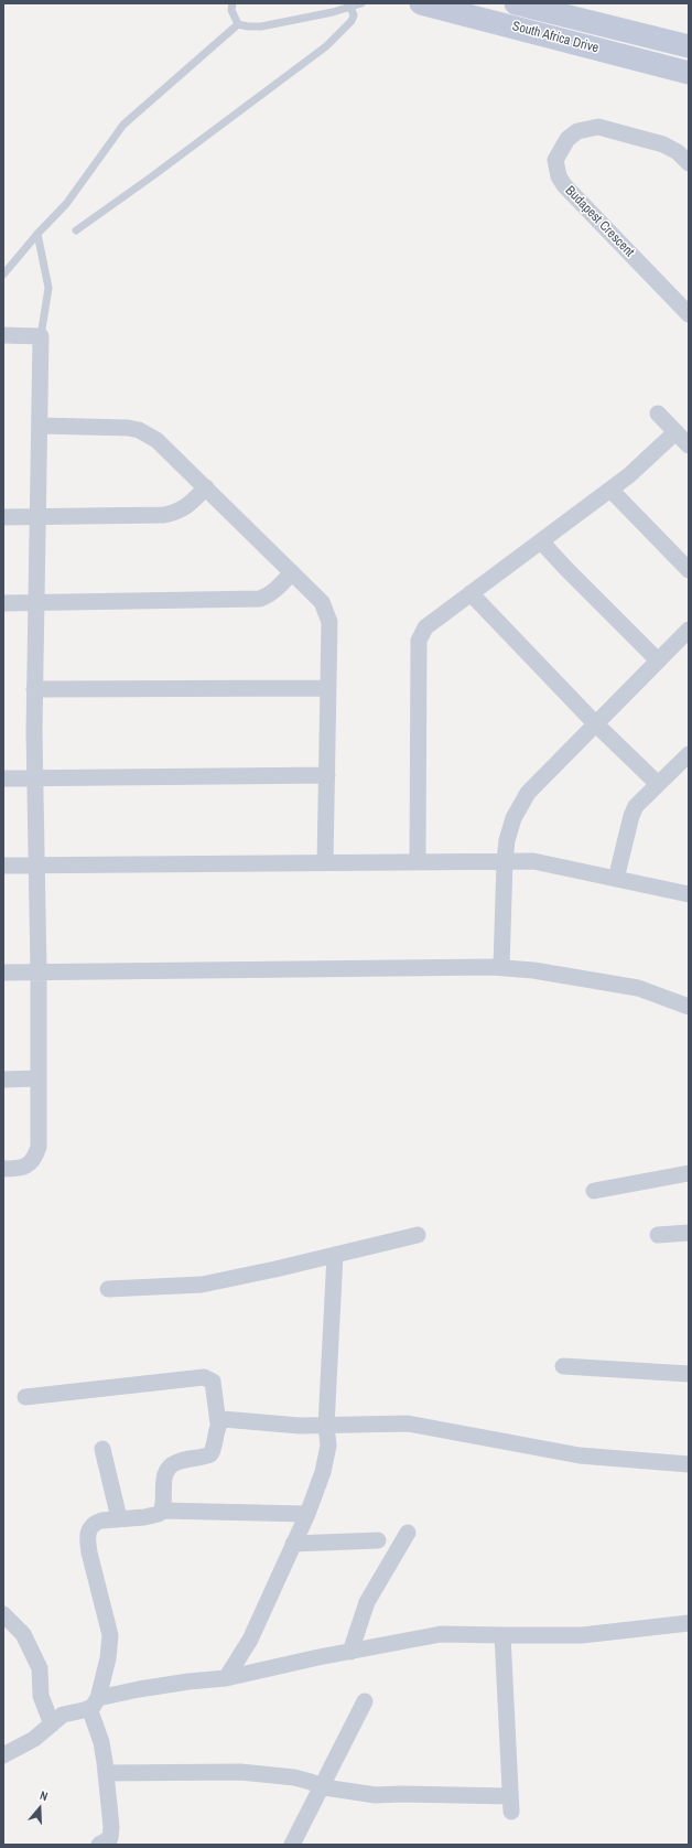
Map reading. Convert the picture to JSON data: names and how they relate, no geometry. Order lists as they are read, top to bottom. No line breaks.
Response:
{"streets":{"street":["South Africa Drive","Budapest Crescent"]},"north":"top"}
